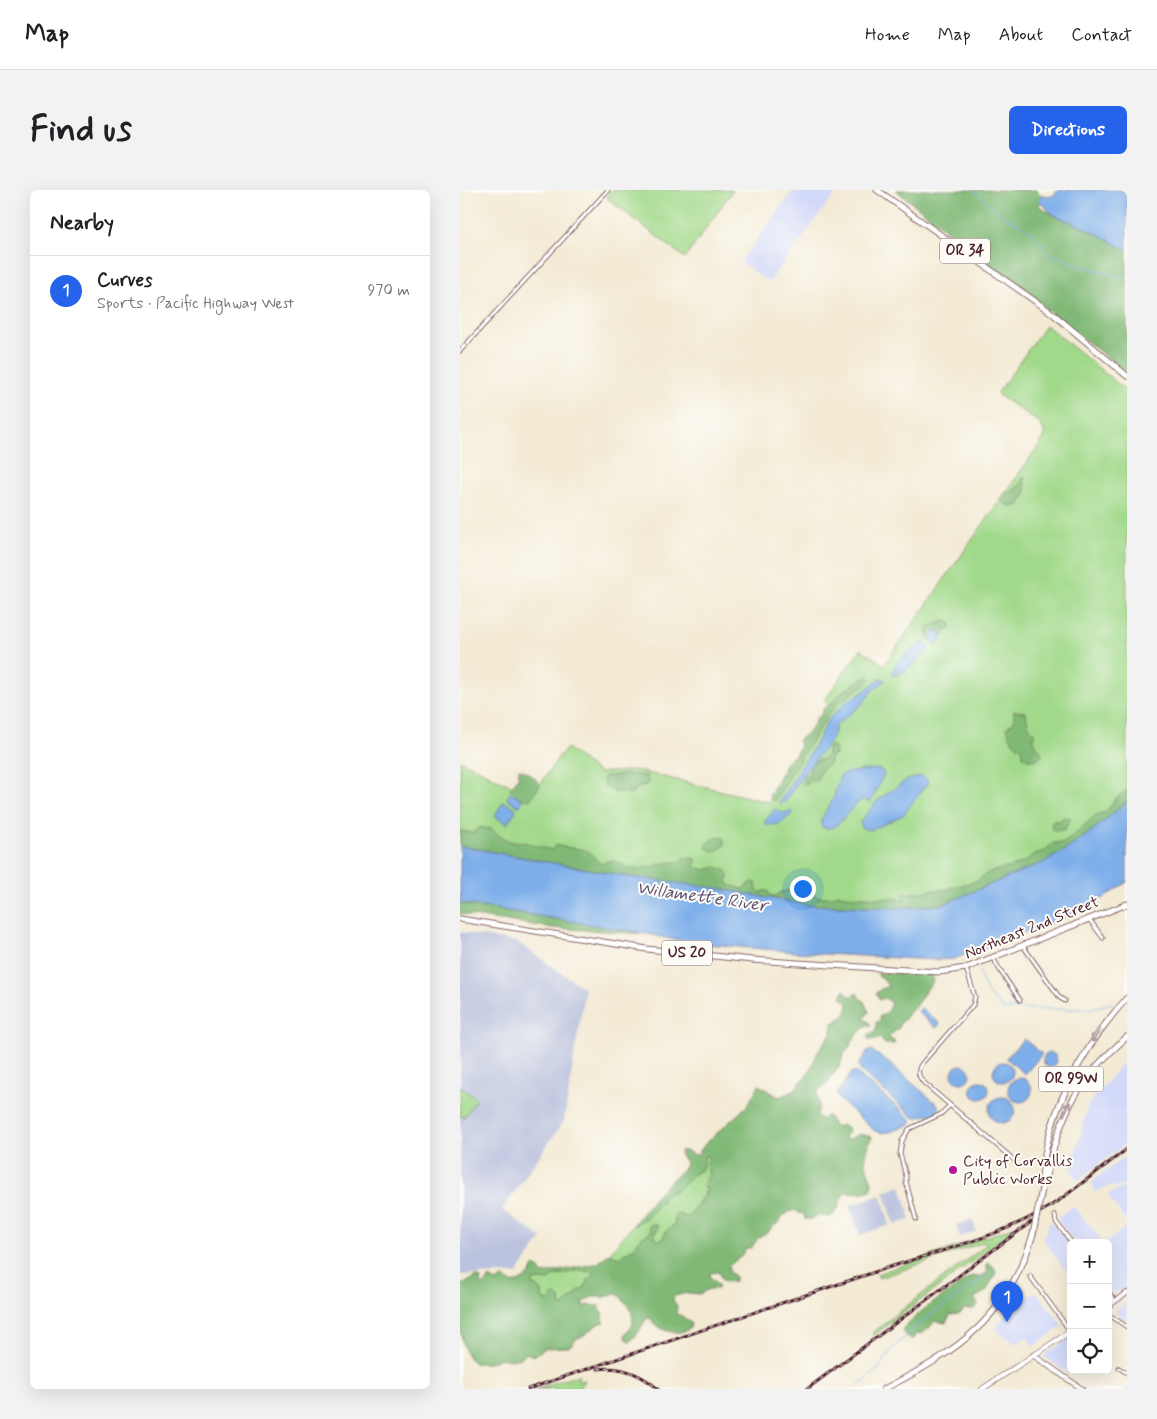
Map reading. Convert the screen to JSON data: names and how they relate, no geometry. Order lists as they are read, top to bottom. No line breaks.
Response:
{"streets":{"highway":["OR 34","Northeast 2nd Street","US 20","OR 99W"]},"water":["Willamette River"],"places":["City of Corvallis Public Works"],"page":{"header":"Map","nav":["Home","Map","About","Contact"],"buttons":"Directions","title":"Find us","heading":"Nearby","list":[{"mark":"1","name":"Curves","note":"Sports · Pacific Highway West","value":"970 m"}],"map_buttons":["+","−"],"pins":"1"}}
